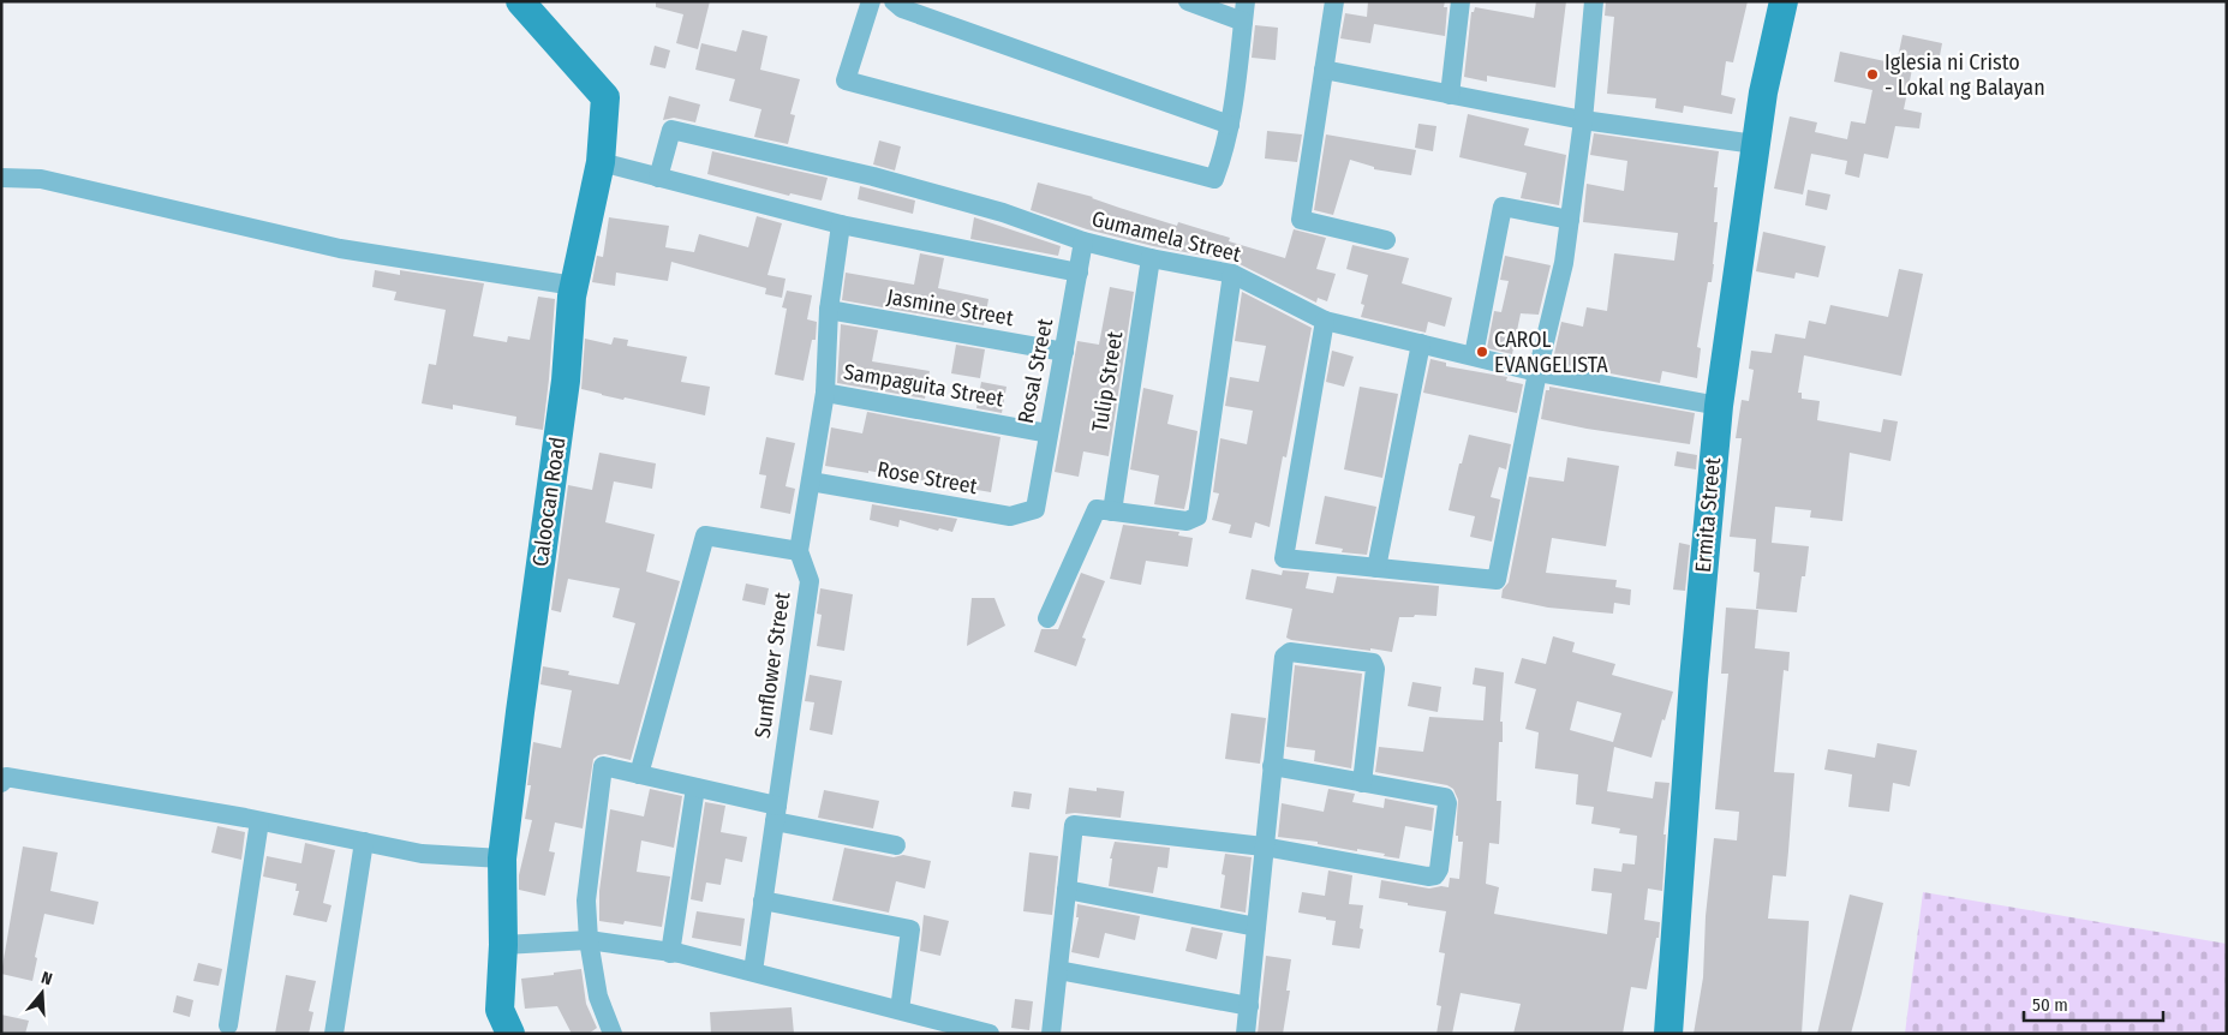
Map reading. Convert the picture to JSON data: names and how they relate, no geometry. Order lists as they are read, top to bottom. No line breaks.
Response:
{"streets":{"street":["Gumamela Street","Jasmine Street","Rosal Street","Tulip Street","Sampaguita Street","Rose Street","Caloocan Road","Ermita Street","Sunflower Street"]},"crossings":[["Gumamela Street","Rosal Street"],["Gumamela Street","Tulip Street"],["Gumamela Street","Ermita Street"],["Jasmine Street","Rosal Street"],["Rosal Street","Sampaguita Street"],["Rosal Street","Rose Street"]],"places":["Iglesia ni Cristo - Lokal ng Balayan","CAROL EVANGELISTA"],"scale_bar":"50 m","north":"top"}
